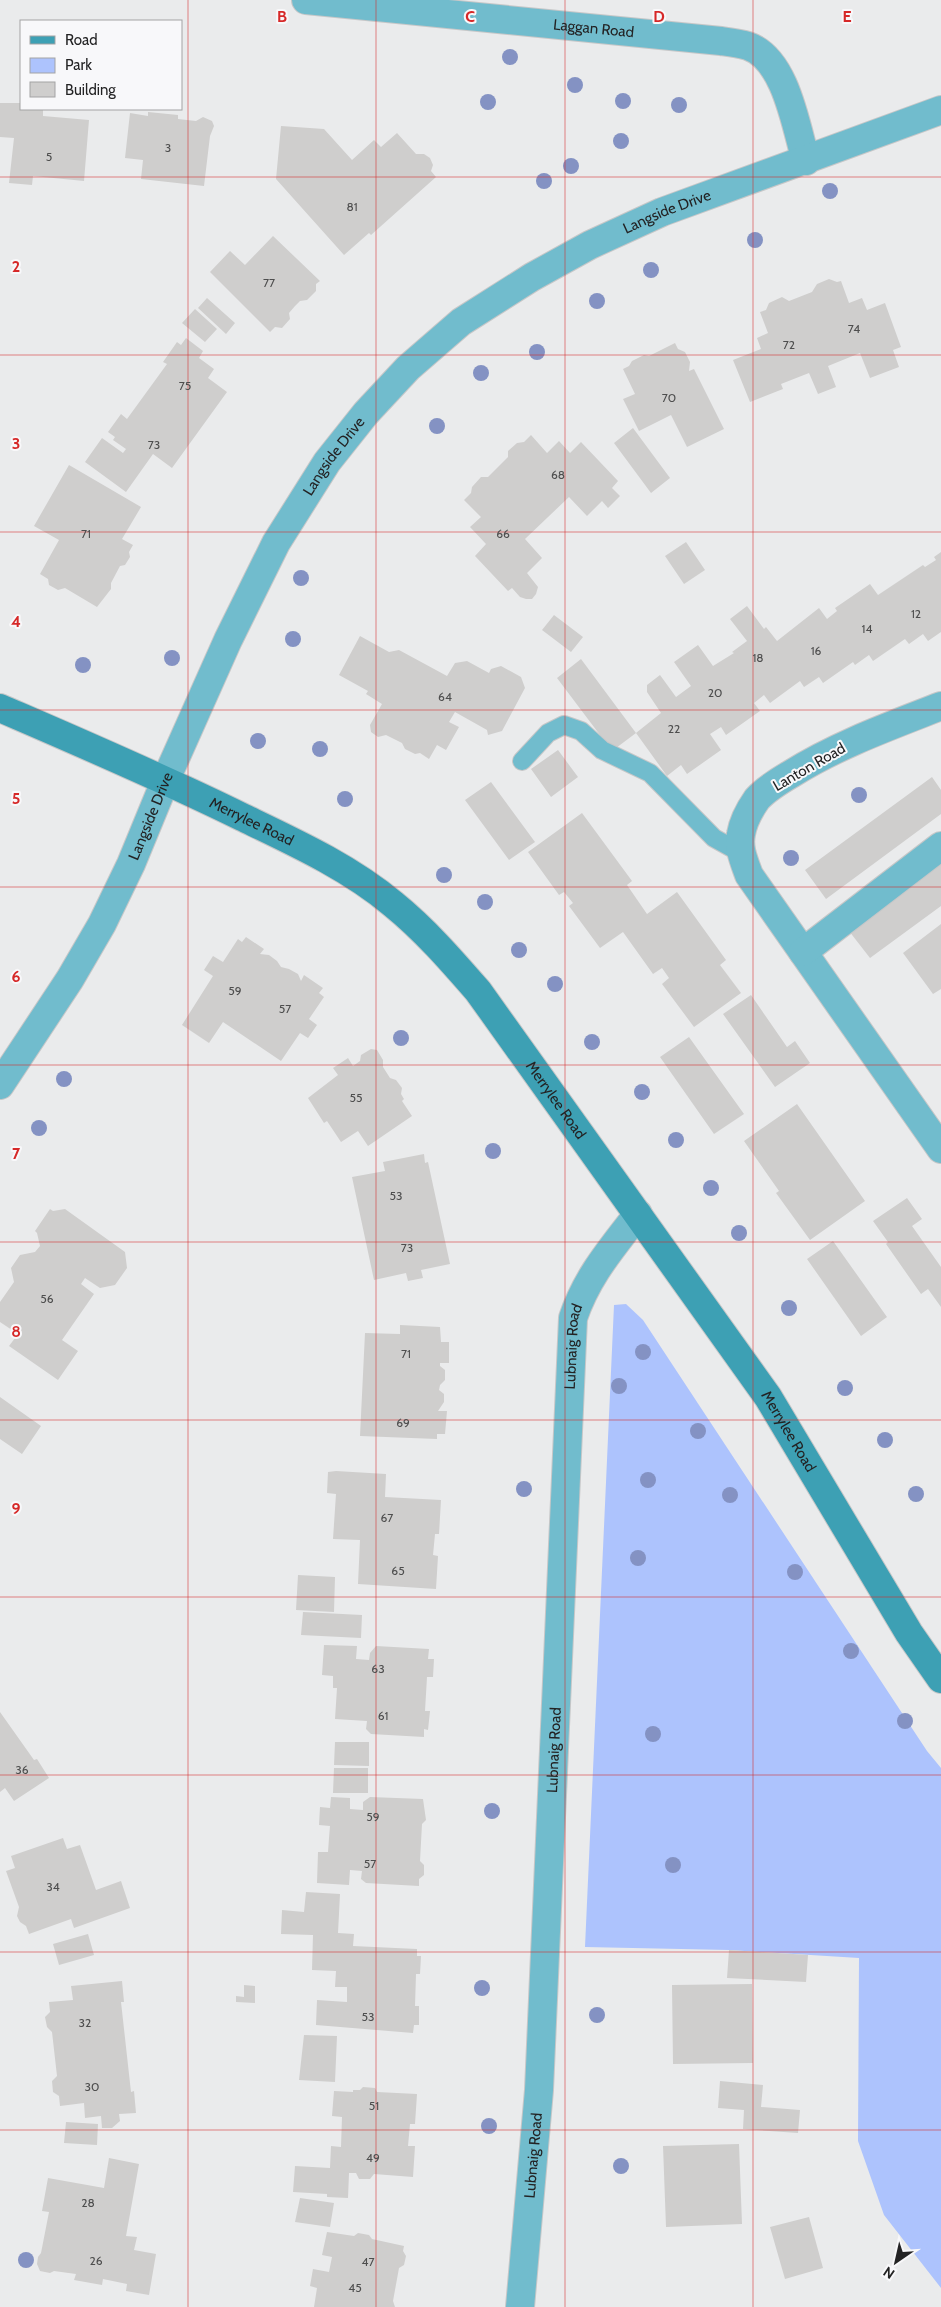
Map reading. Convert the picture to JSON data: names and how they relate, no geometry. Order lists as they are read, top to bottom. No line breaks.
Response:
{"streets":{"main road":["Merrylee Road"],"street":["Laggan Road","Langside Drive","Lanton Road","Lubnaig Road"]},"crossings":[["Laggan Road","Langside Drive"],["Langside Drive","Merrylee Road"],["Merrylee Road","Lubnaig Road"]],"house_numbers":["3","5","81","77","74","72","75","70","73","68","71","66","12","14","16","18","20","64","22","59","57","55","53","73","56","71","69","67","65","63","61","36","59","57","34","53","32","30","51","49","28","26","47","45"],"legend":["Road","Park","Building"],"north":"bottom left","grid":{"columns":["B","C","D","E"],"rows":["2","3","4","5","6","7","8","9"]}}
